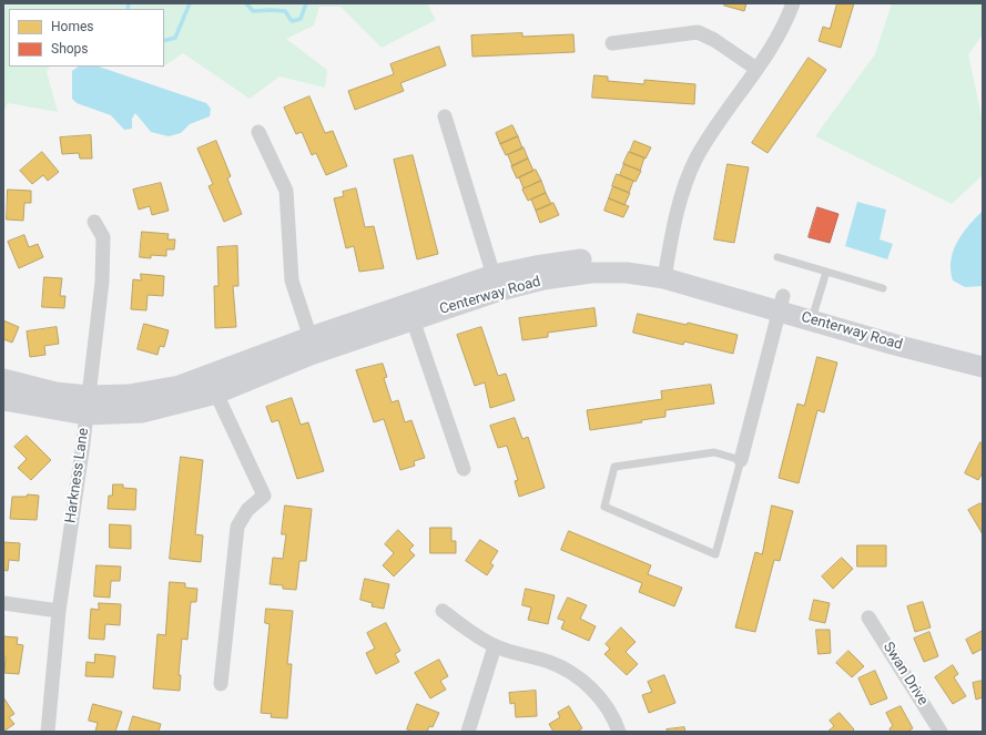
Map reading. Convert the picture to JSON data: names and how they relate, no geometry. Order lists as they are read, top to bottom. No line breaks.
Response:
{"streets":{"street":["Centerway Road","Harkness Lane","Swan Drive"]},"crossings":[["Centerway Road","Harkness Lane"]],"legend":["Homes","Shops"]}
